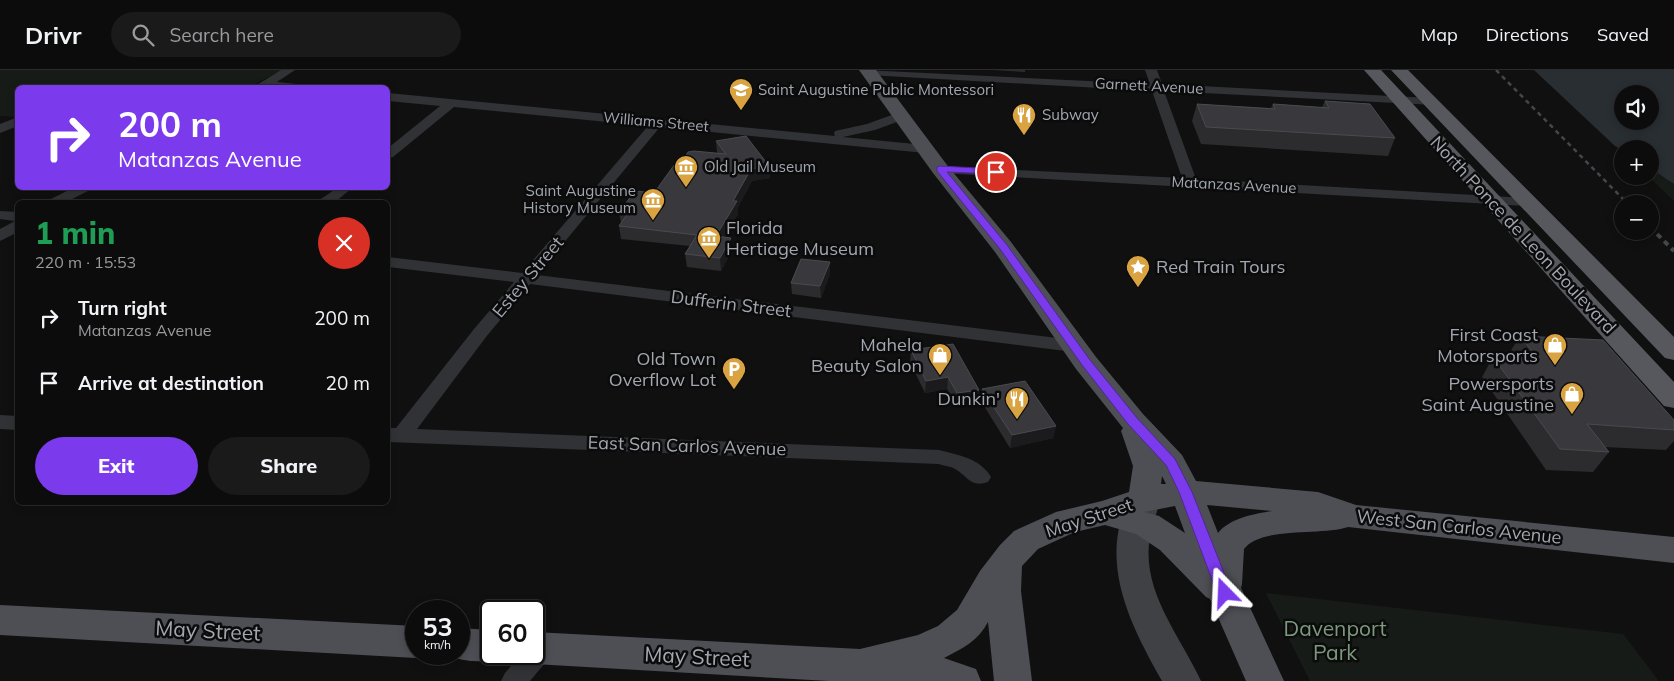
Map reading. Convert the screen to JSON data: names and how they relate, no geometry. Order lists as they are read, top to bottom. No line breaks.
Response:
{"streets":{"highway":["North Ponce de Leon Boulevard"],"main road":["May Street","West San Carlos Avenue"],"street":["Garnett Avenue","Williams Street","Matanzas Avenue","Estey Street","Dufferin Street","East San Carlos Avenue"]},"crossings":[["Garnett Avenue","North Ponce de Leon Boulevard"],["Williams Street","Estey Street"],["Matanzas Avenue","North Ponce de Leon Boulevard"],["Estey Street","Dufferin Street"],["Estey Street","East San Carlos Avenue"],["May Street","West San Carlos Avenue"]],"parks":["Davenport Park"],"places":{"school or university":["Saint Augustine Public Montessori"],"restaurant":["Subway","Dunkin'"],"museum":["Old Jail Museum","Saint Augustine History Museum","Florida Hertiage Museum"],"place":["Red Train Tours"],"shop":["First Coast Motorsports","Mahela Beauty Salon","Powersports Saint Augustine"],"parking":["Old Town Overflow Lot"]},"page":{"header":"Drivr","search":"Search here","nav":["Map","Directions","Saved"],"map_buttons":["+","−"],"turn":["200 m","Matanzas Avenue"],"heading":["1 min","220 m · 15:53"],"list":[{"name":"Turn right","note":"Matanzas Avenue","value":"200 m"},{"name":"Arrive at destination","value":"20 m"}],"buttons":["Exit","Share"],"speed":"53 km/h","limit":"60"}}
